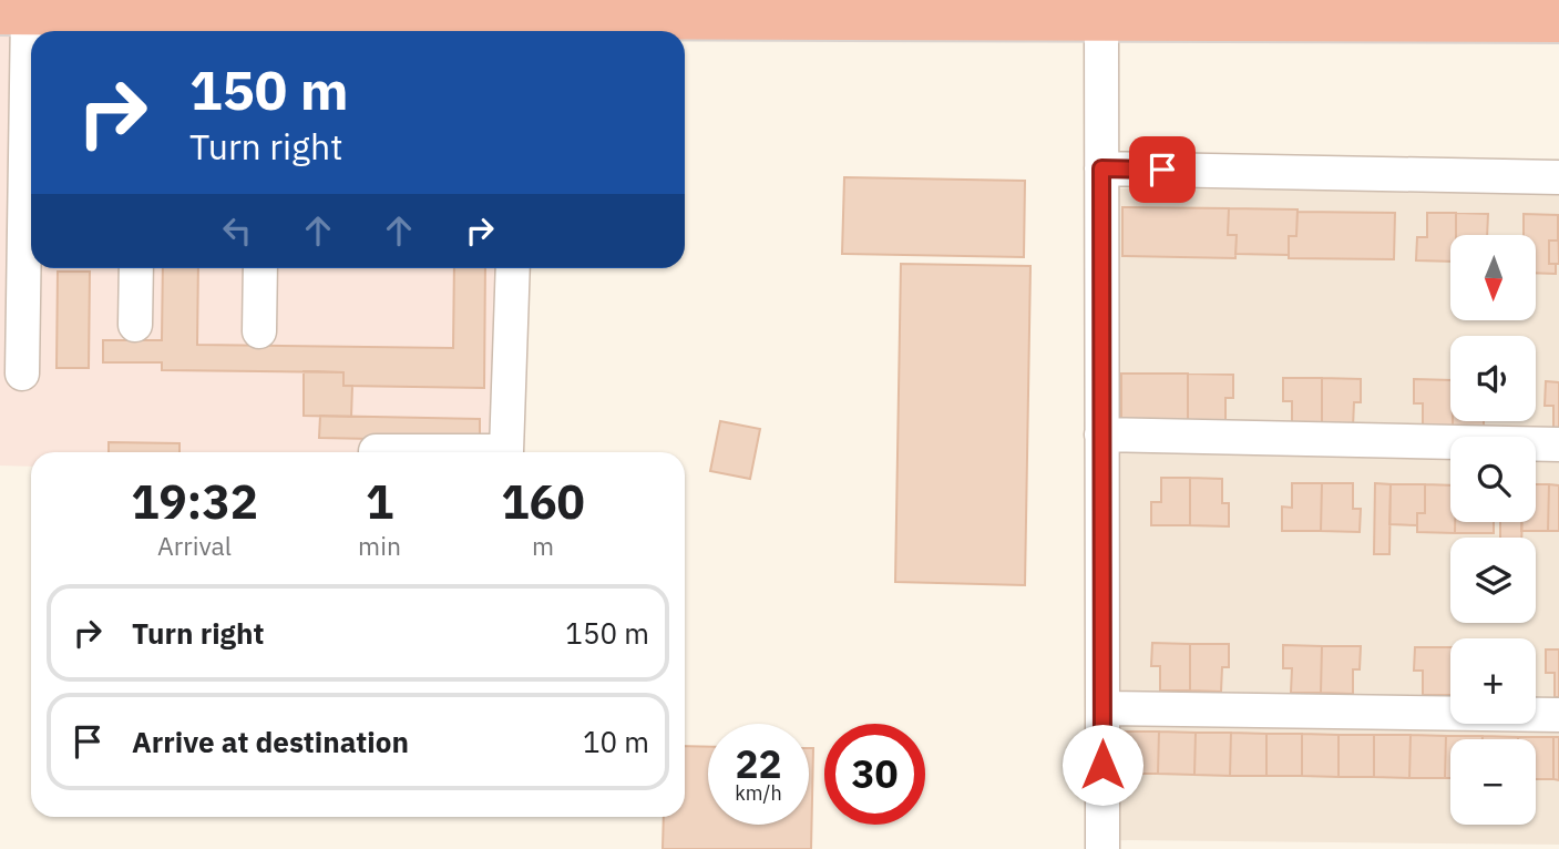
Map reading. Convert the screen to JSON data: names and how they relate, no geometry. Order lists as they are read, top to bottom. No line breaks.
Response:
{"north":"bottom","page":{"turn":["150 m","Turn right"],"map_buttons":["+","−"],"eta":["19:32","Arrival","1","min","160","m"],"list":[{"name":"Turn right","value":"150 m"},{"name":"Arrive at destination","value":"10 m"}],"speed":"22 km/h","limit":"30"}}
